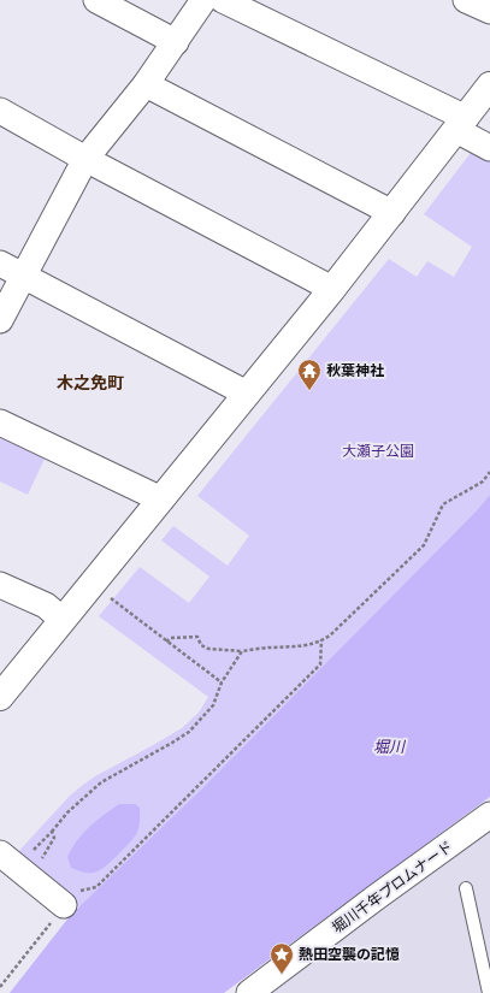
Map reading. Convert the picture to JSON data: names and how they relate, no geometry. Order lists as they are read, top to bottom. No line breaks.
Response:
{"streets":{"street":["堀川千年プロムナード"]},"districts":["木之免町"],"water":["堀川"],"parks":["大瀬子公園"],"places":{"temple":["秋葉神社"],"place":["熱田空襲の記憶"]}}
